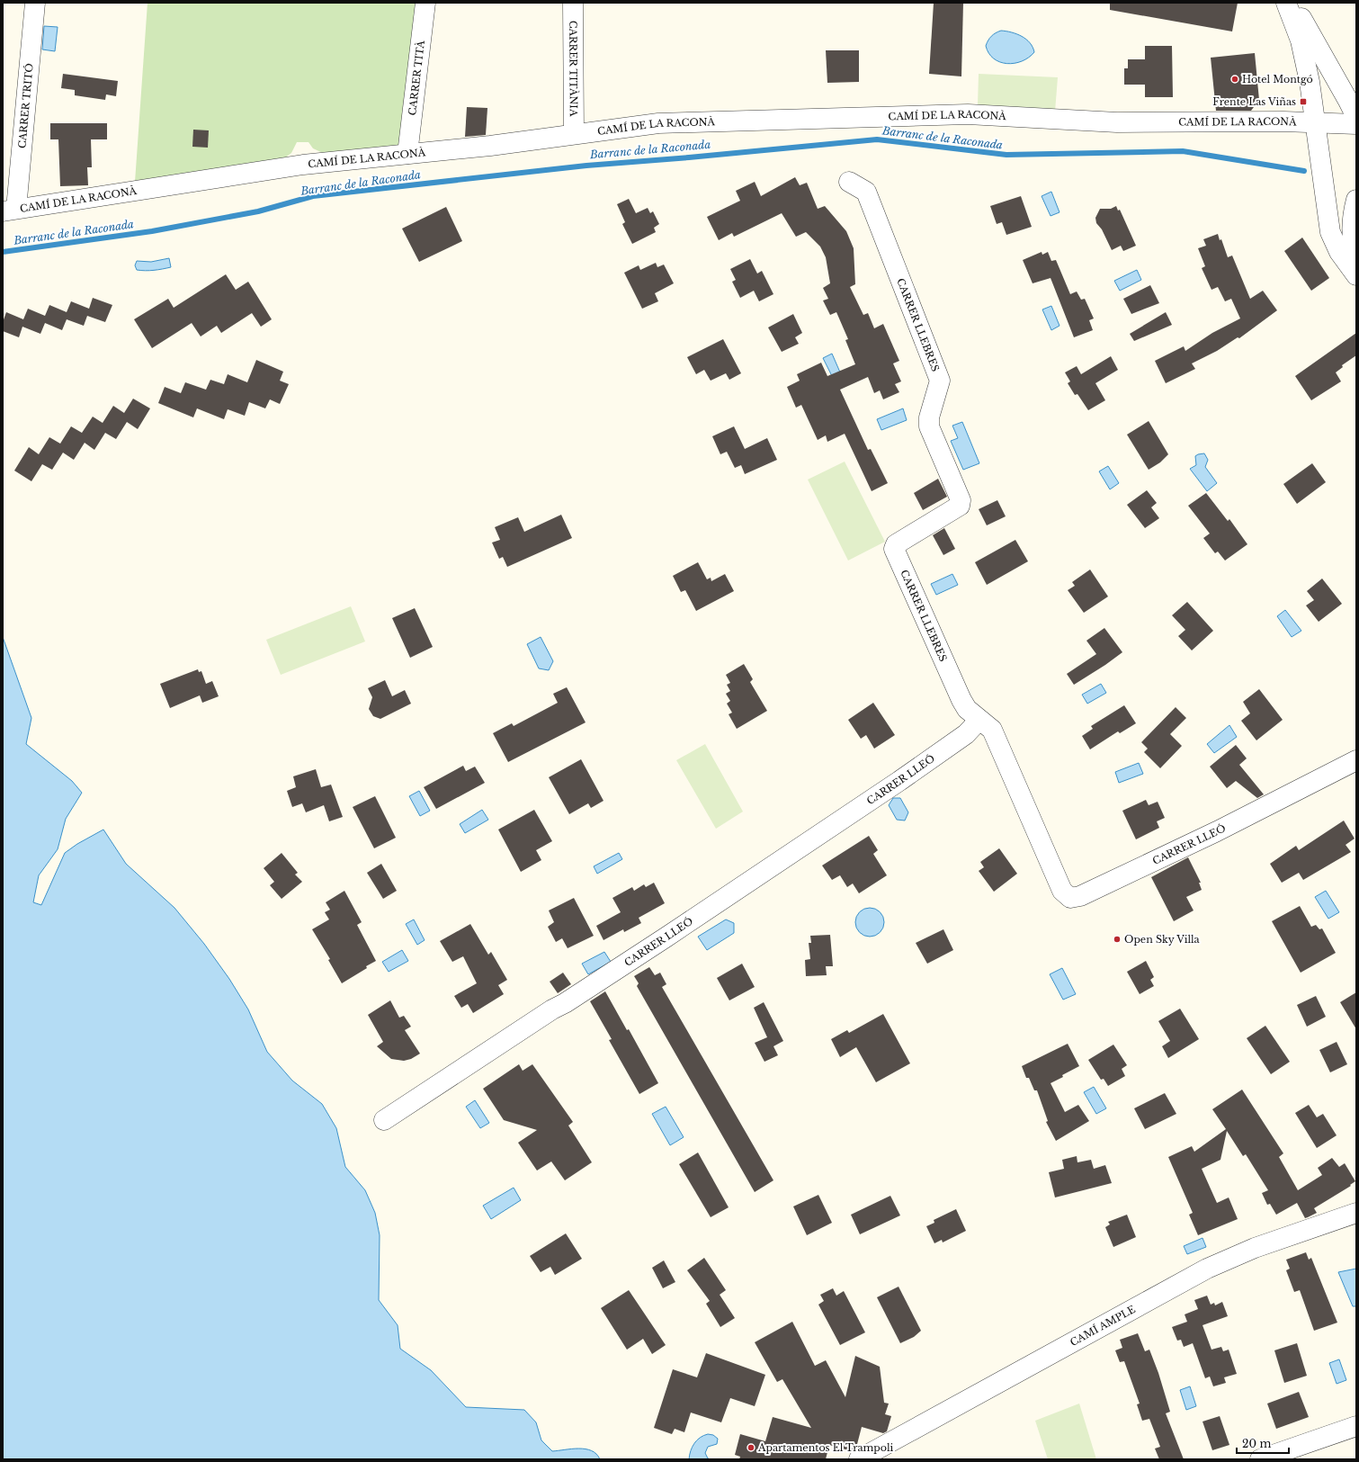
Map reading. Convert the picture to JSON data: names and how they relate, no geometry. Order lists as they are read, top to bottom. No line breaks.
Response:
{"streets":{"street":["CARRER TITÀNIA","CARRER TITÀ","CARRER TRITÓ","CAMÍ DE LA RACONÀ","CARRER LLEBRES","CARRER LLEÓ","CAMÍ AMPLE"]},"crossings":[["CARRER TITÀNIA","CAMÍ DE LA RACONÀ"],["CARRER TITÀ","CAMÍ DE LA RACONÀ"],["CARRER TRITÓ","CAMÍ DE LA RACONÀ"],["CARRER LLEBRES","CARRER LLEÓ"]],"water":["Barranc de la Raconada"],"places":{"other":["Hotel Montgó","Open Sky Villa","Apartamentos El Trampoli"],"transit":["Frente Las Viñas"]},"scale_bar":"20 m"}
